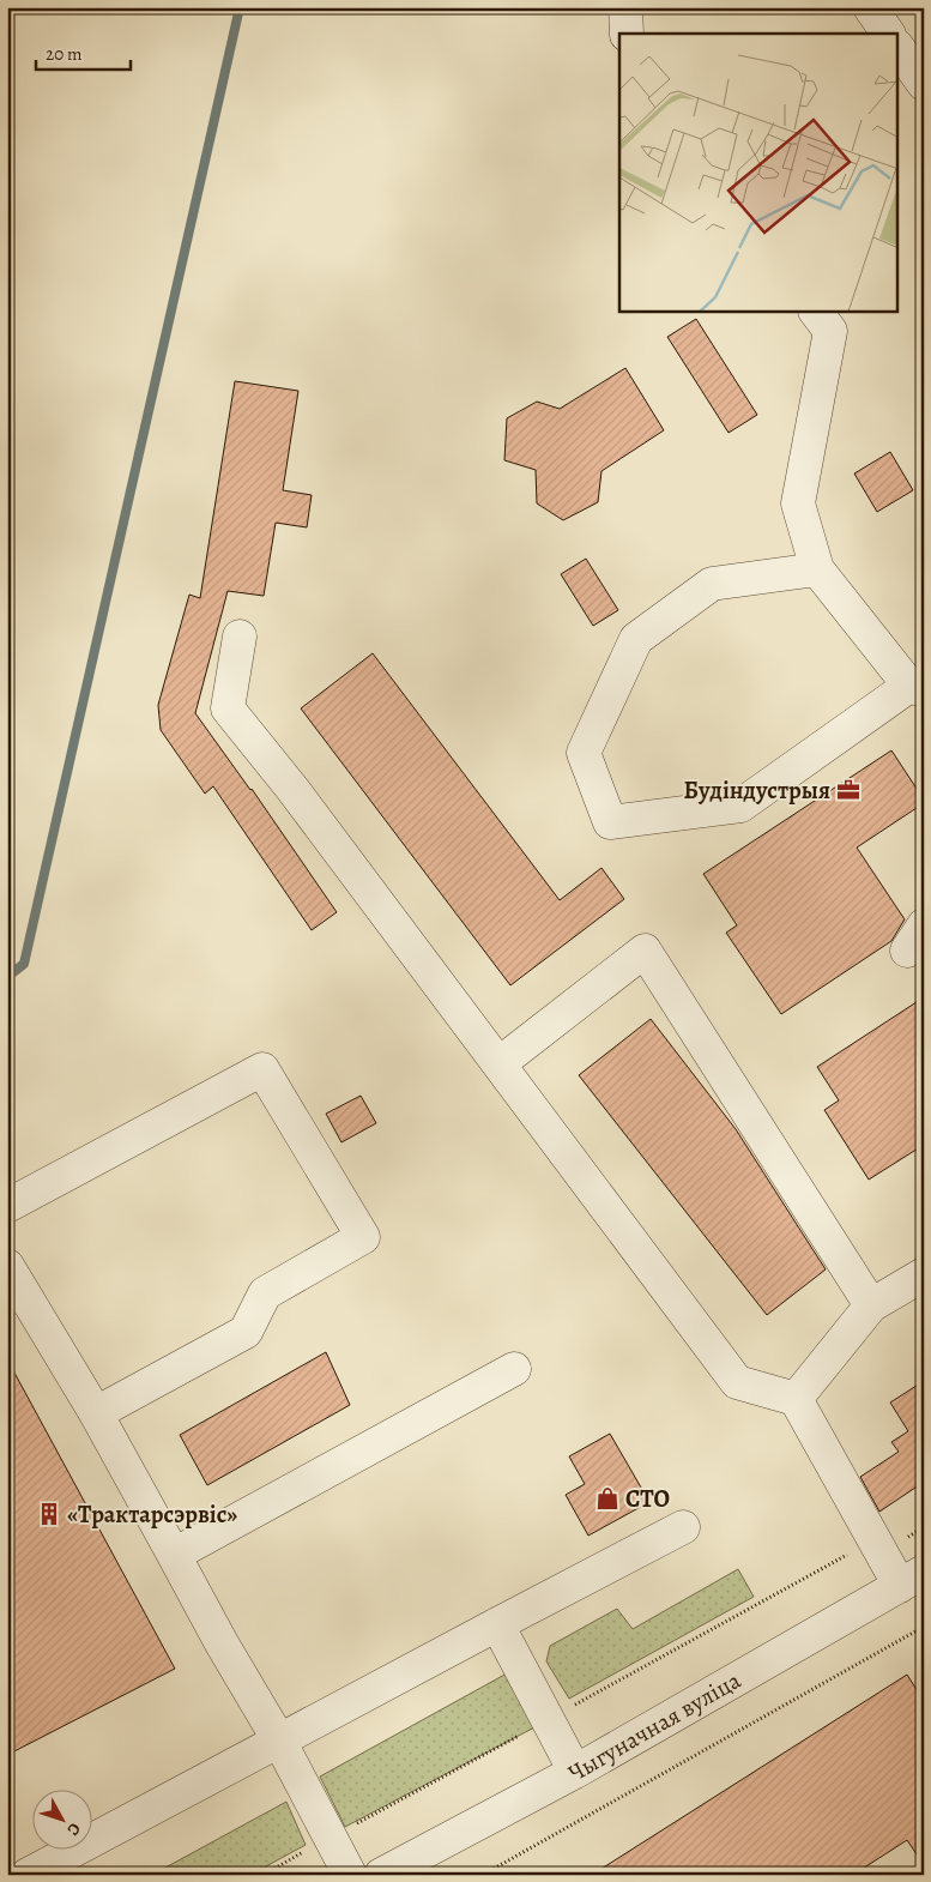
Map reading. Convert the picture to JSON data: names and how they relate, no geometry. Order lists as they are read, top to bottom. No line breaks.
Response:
{"streets":{"street":["Чыгуначная вуліца"]},"places":{"office":["Будіндустрыя"],"shop":["СТО"],"building":["«Трактарсэрвіс»"]},"scale_bar":"20 m","north":"bottom right"}
